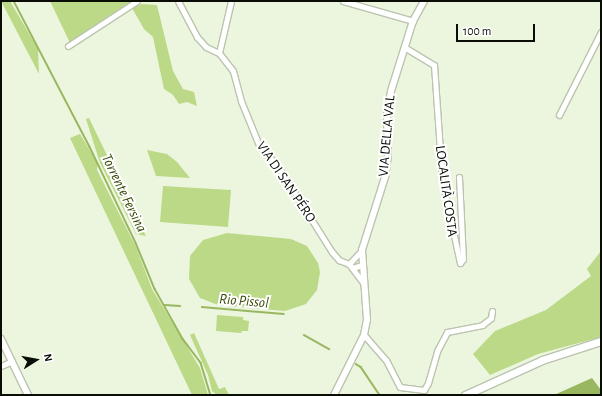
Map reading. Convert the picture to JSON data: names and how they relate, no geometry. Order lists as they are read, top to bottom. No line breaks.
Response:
{"streets":{"street":["VIA DELLA VAL","VIA DI SAN PÉRO","LOCALITÀ COSTA"]},"crossings":[["VIA DELLA VAL","VIA DI SAN PÉRO"],["VIA DELLA VAL","LOCALITÀ COSTA"]],"water":["Torrente Fersina","Rio Pissol"],"scale_bar":"100 m","north":"right"}
